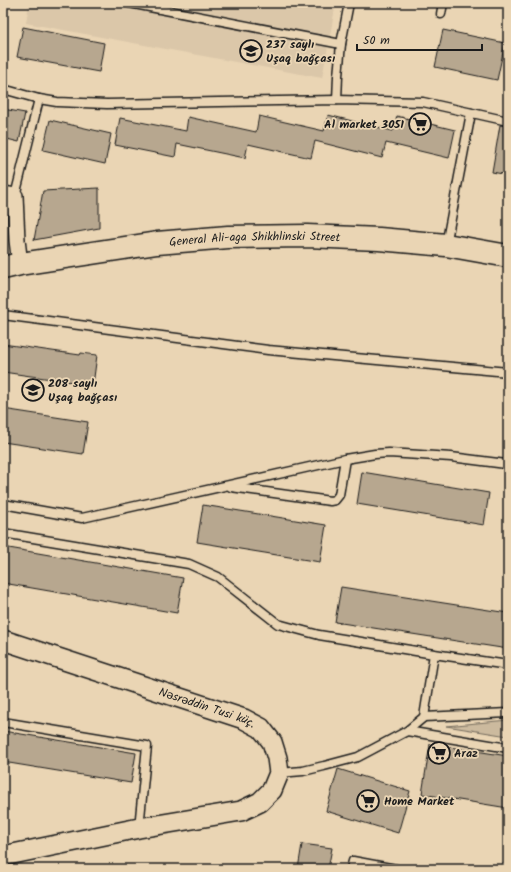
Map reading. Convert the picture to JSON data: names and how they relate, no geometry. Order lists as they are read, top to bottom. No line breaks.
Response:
{"streets":{"main road":["General Ali-aga Shikhlinski Street"],"street":["Nəsrəddin Tusi küç."]},"places":{"school or university":["237 saylı Uşaq bağçası","208 saylı Uşaq bağçası"],"supermarket":["Al market 3051","Araz","Home Market"]},"scale_bar":"50 m"}
